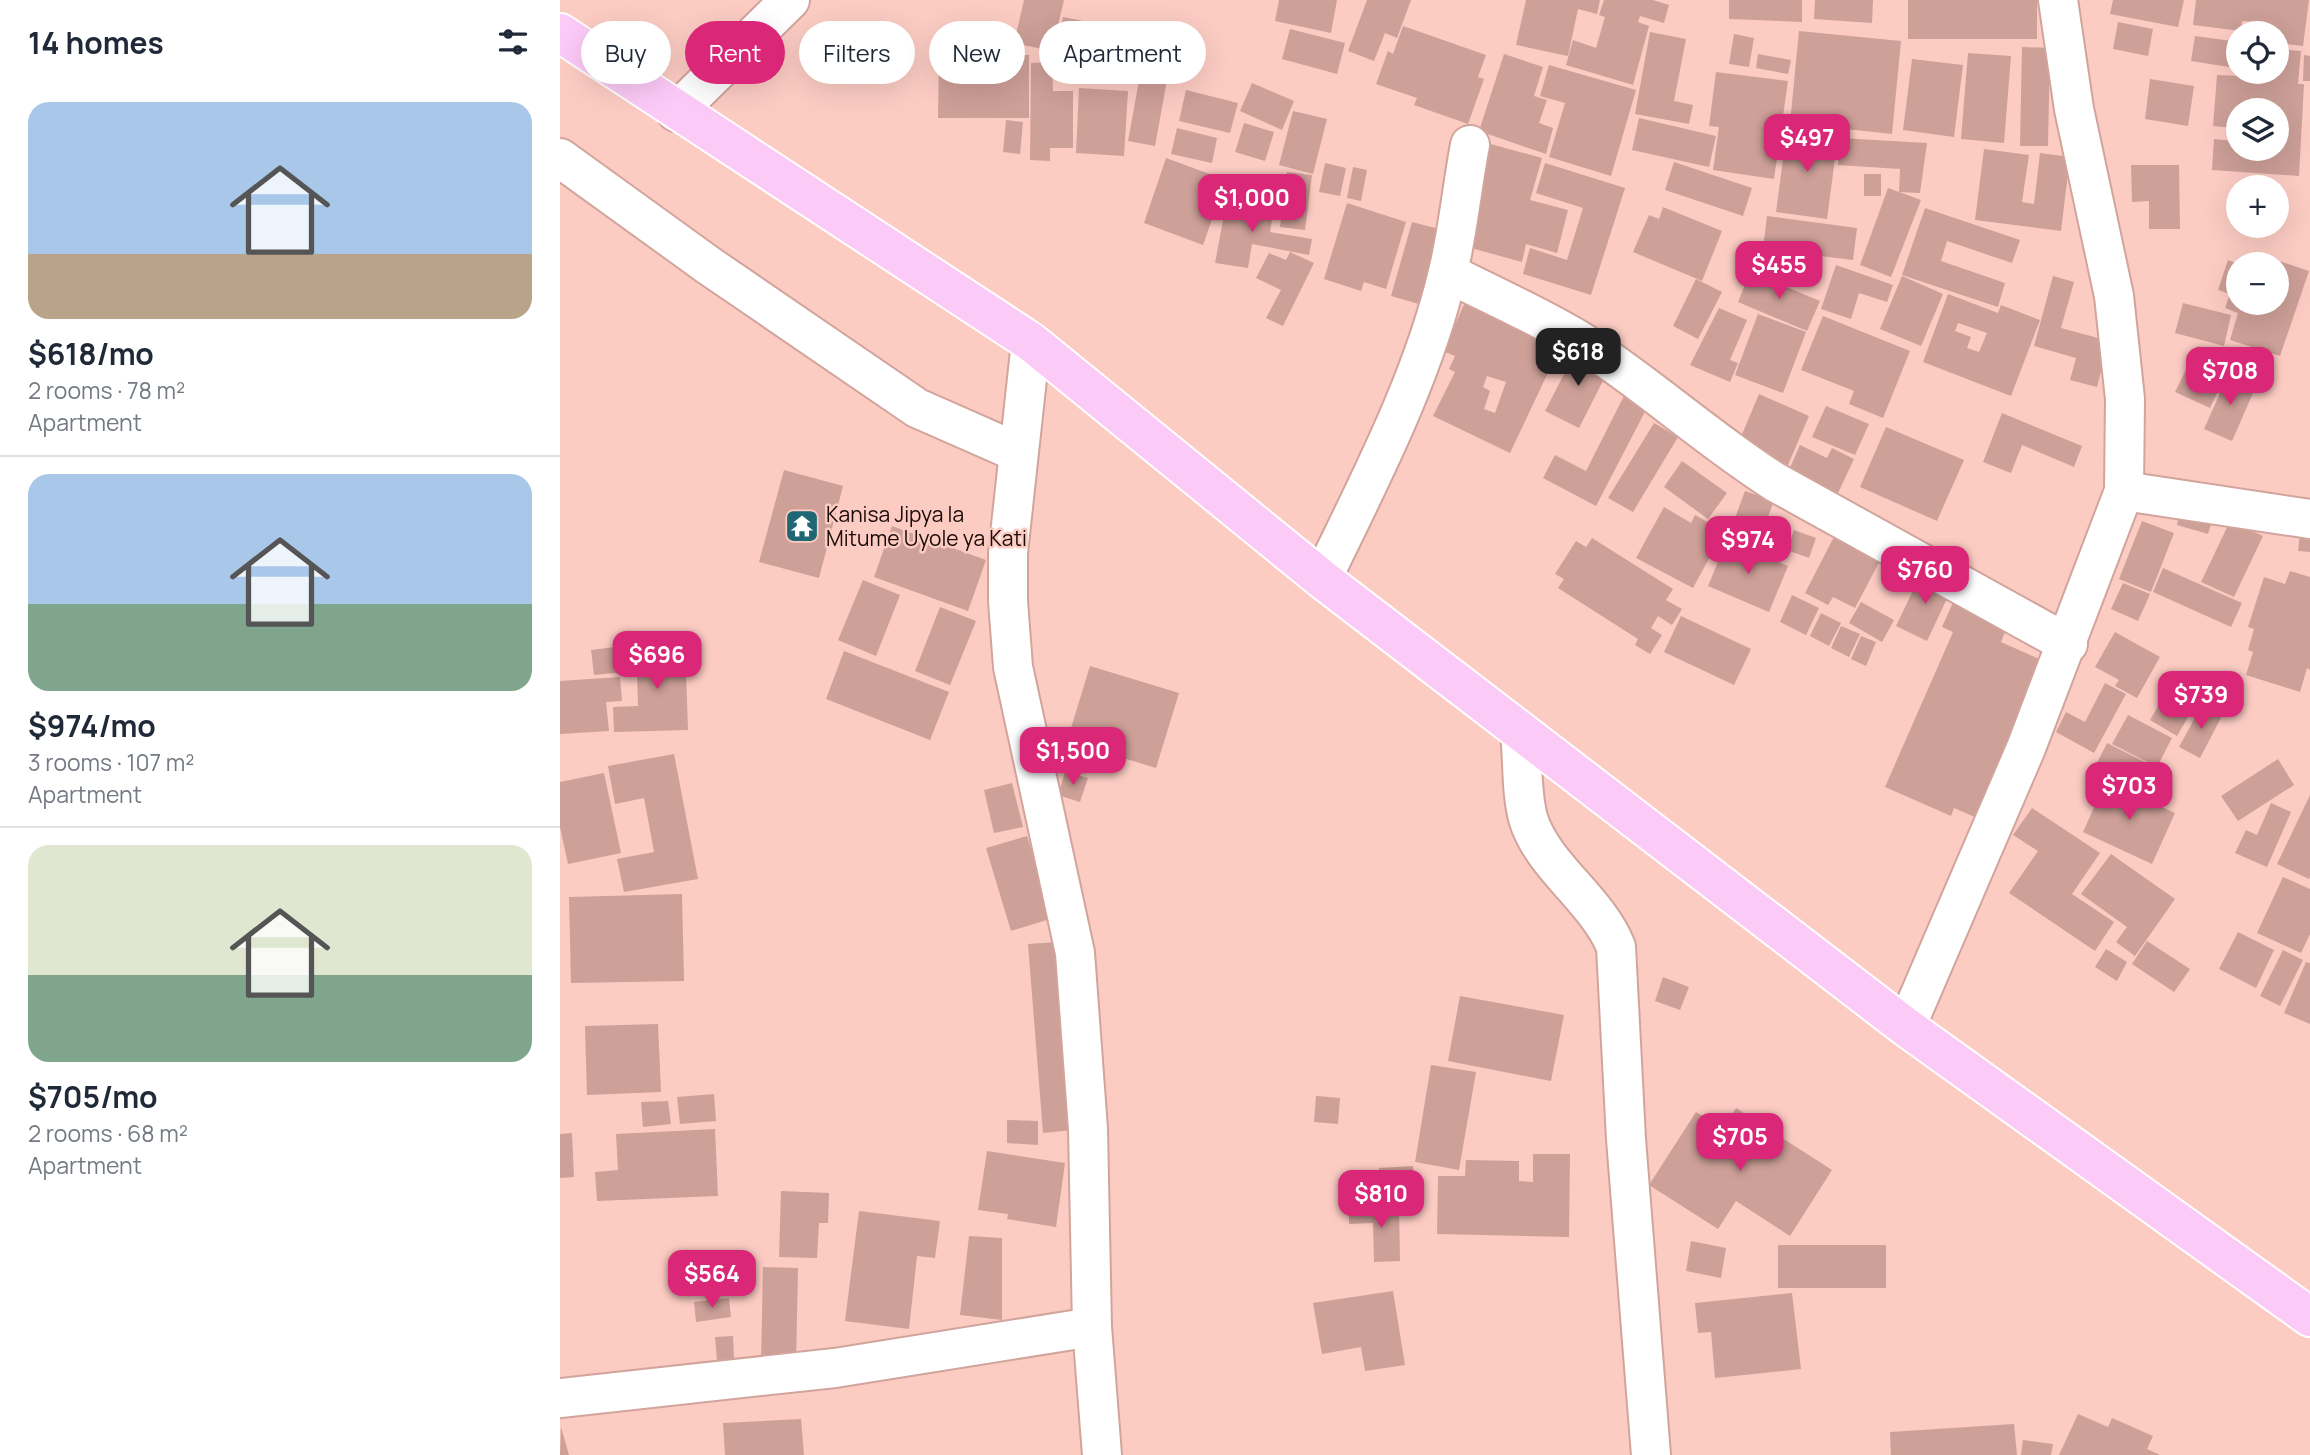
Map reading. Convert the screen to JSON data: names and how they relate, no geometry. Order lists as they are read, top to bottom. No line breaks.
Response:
{"places":{"temple":["Kanisa Jipya la Mitume Uyole ya Kati"]},"page":{"heading":"14 homes","map_buttons":["+","−"],"chip":["Buy","Rent","Filters","New","Apartment"],"list":[{"name":"$618/mo","note":"2 rooms · 78 m² · Apartment"},{"name":"$974/mo","note":"3 rooms · 107 m² · Apartment"},{"name":"$705/mo","note":"2 rooms · 68 m² · Apartment"}],"price":["$497","$1,000","$455","$618","$708","$974","$760","$696","$739","$1,500","$703","$705","$810","$564"]}}
